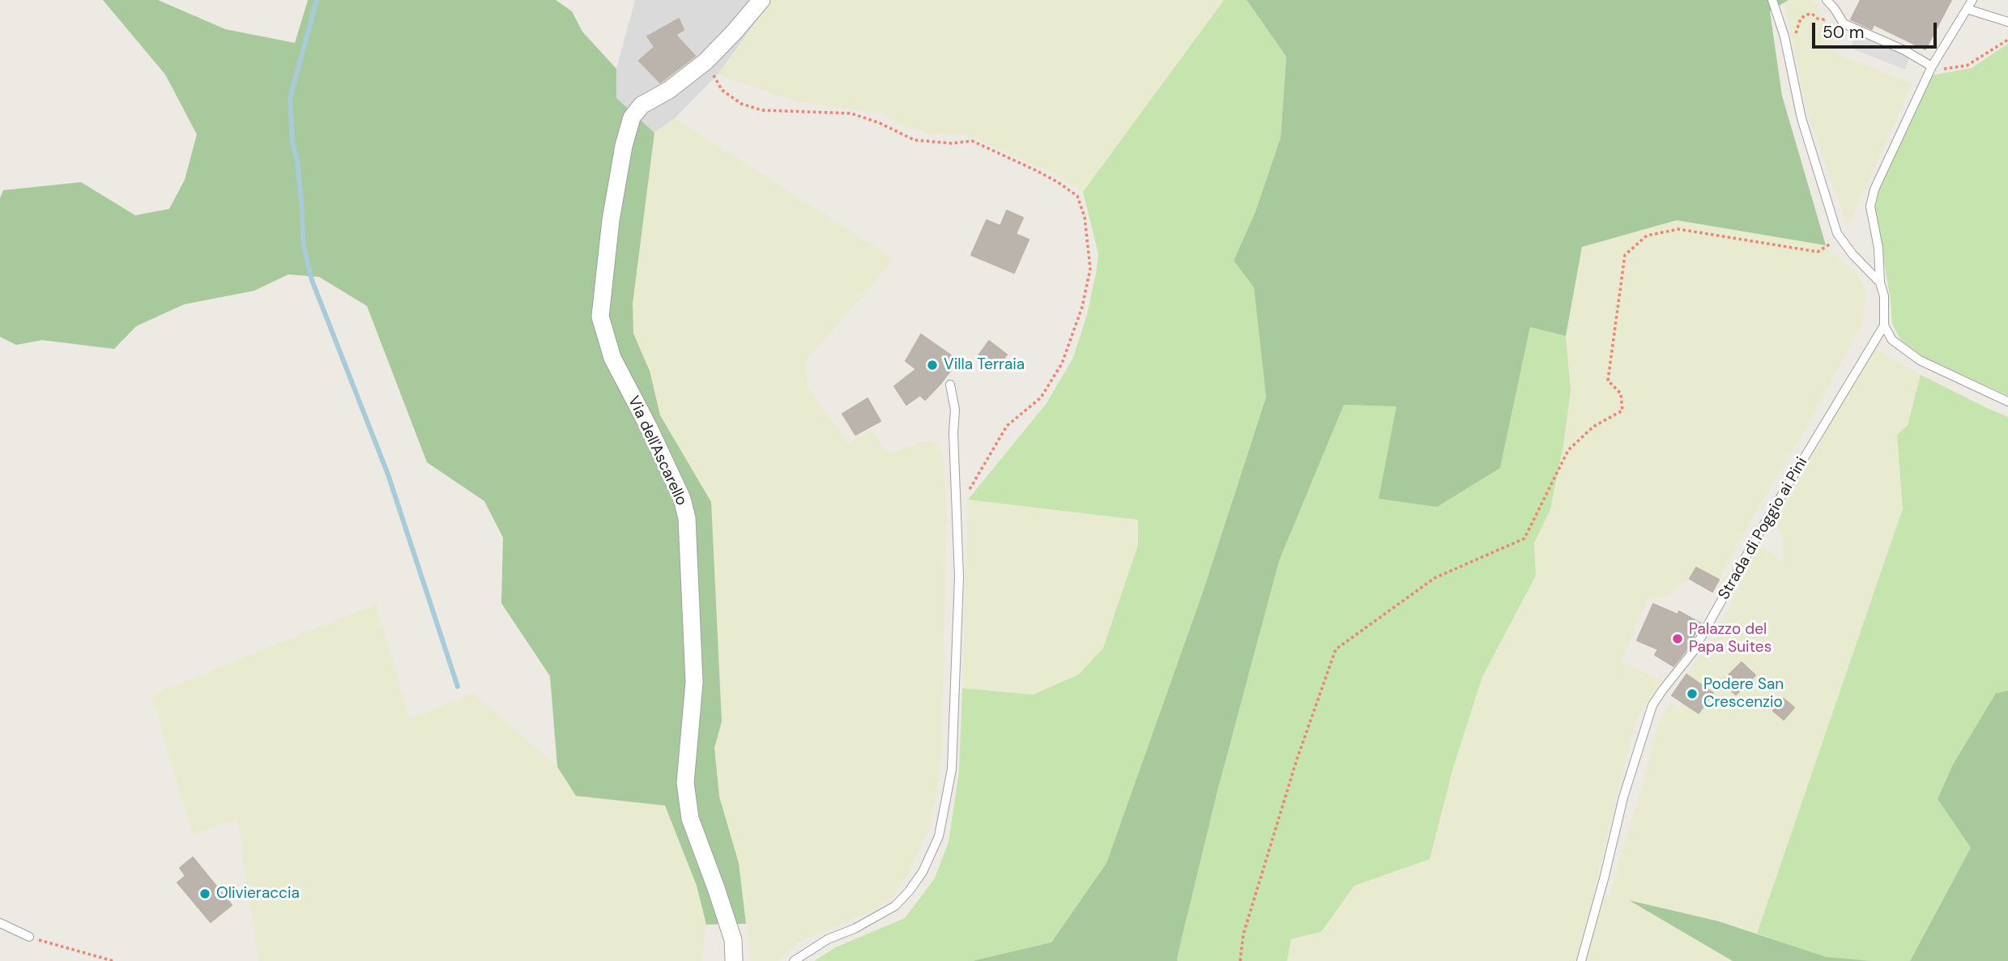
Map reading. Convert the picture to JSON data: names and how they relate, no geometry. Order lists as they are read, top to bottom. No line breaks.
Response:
{"streets":{"street":["Via dell'Ascarello"],"lane":["Strada di Poggio ai Pini"]},"places":["Villa Terraia","Palazzo del Papa Suites","Podere San Crescenzio","Olivieraccia"],"scale_bar":"50 m"}
